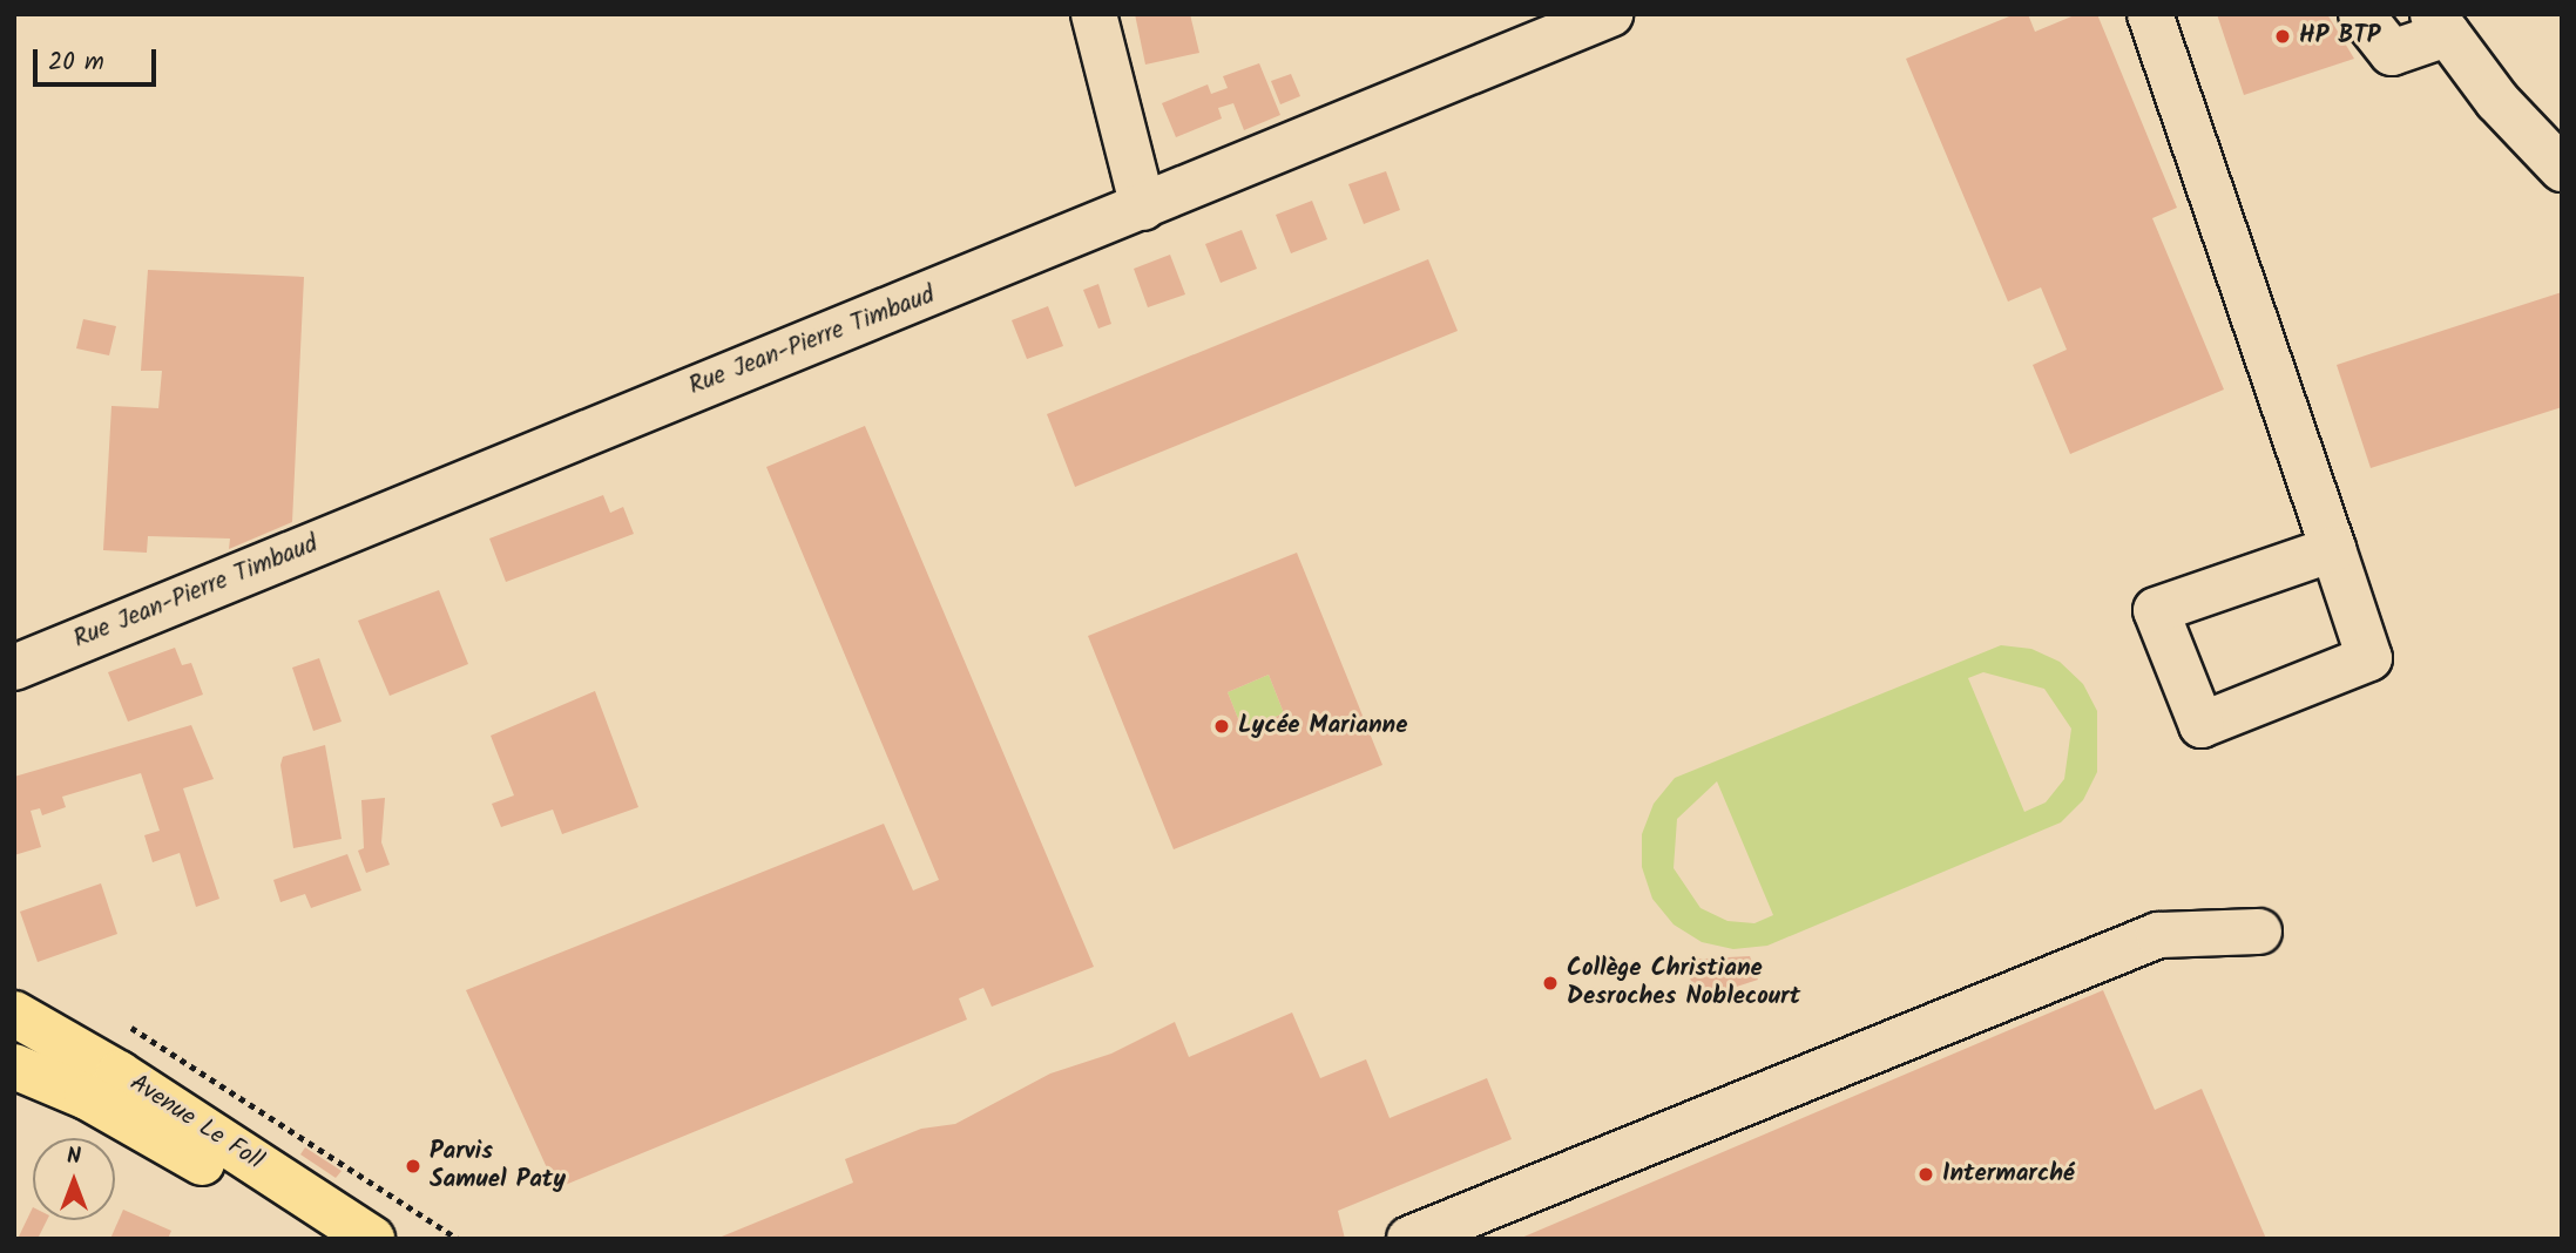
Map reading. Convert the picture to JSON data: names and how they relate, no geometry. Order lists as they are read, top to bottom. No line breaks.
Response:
{"streets":{"main road":["Avenue Le Foll"],"street":["Rue Jean-Pierre Timbaud"]},"places":["HP BTP","Lycée Marianne","Collège Christiane Desroches Noblecourt","Parvis Samuel Paty","Intermarché"],"scale_bar":"20 m","north":"top"}
